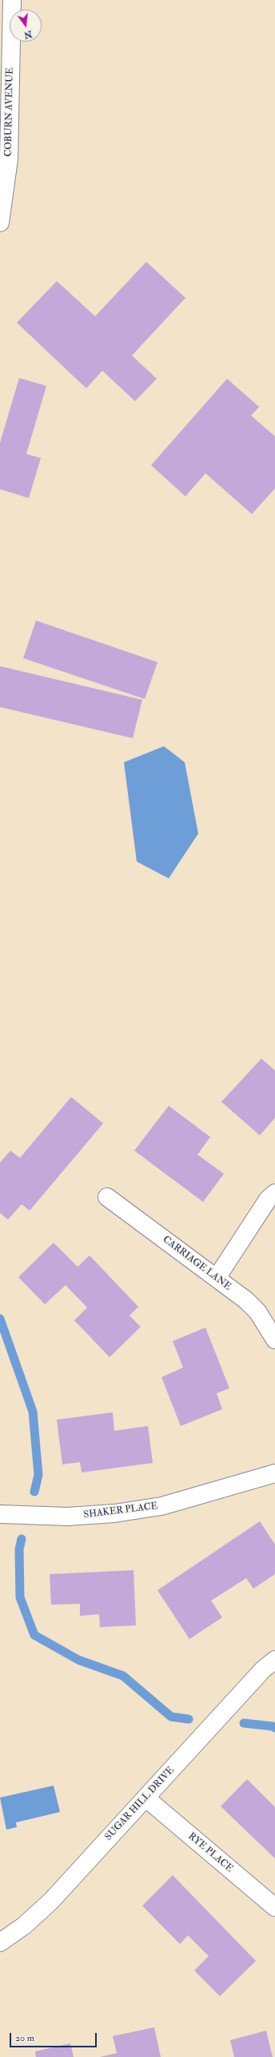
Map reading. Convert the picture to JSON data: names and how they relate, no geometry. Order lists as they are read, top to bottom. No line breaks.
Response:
{"streets":{"street":["COBURN AVENUE","CARRIAGE LANE","SHAKER PLACE","SUGAR HILL DRIVE","RYE PLACE"]},"crossings":[["SUGAR HILL DRIVE","RYE PLACE"]],"scale_bar":"20 m","north":"bottom"}
